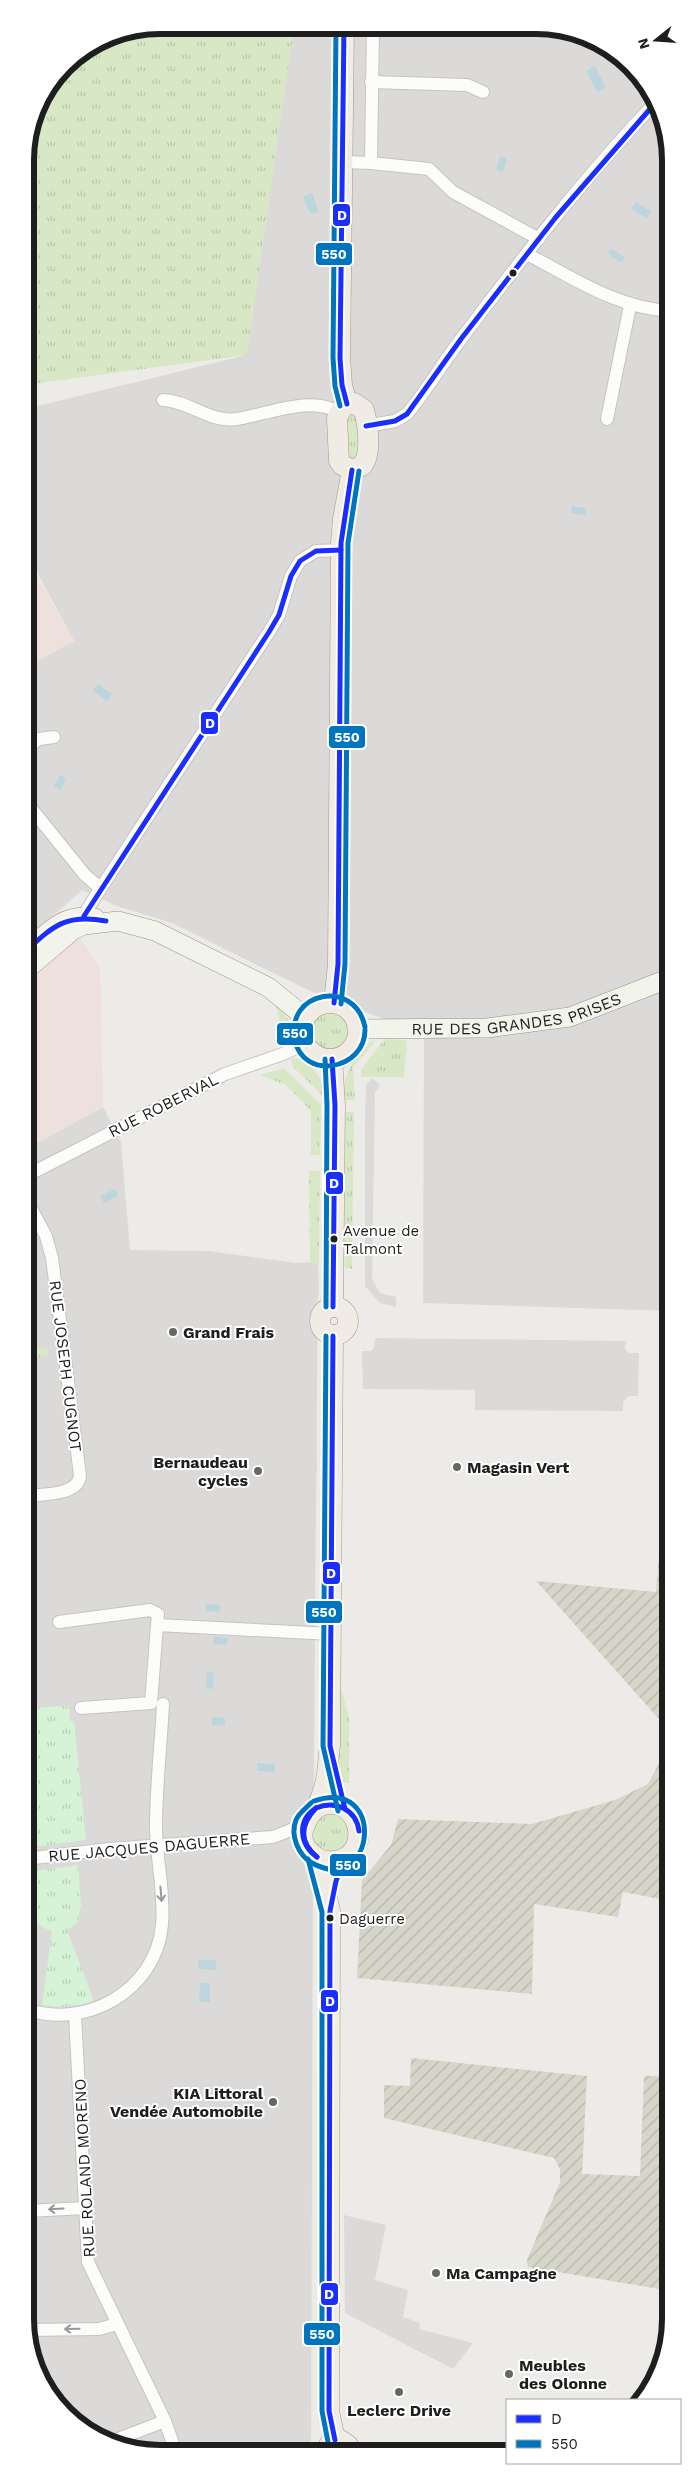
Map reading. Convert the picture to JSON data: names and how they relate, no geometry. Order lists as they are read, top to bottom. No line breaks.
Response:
{"streets":{"street":["RUE DES GRANDES PRISES","RUE ROBERVAL","RUE JOSEPH CUGNOT","RUE JACQUES DAGUERRE","RUE ROLAND MORENO"]},"crossings":[["RUE DES GRANDES PRISES","RUE ROBERVAL"]],"places":["Avenue de Talmont","Grand Frais","Magasin Vert","Bernaudeau cycles","Daguerre","KIA Littoral Vendée Automobile","Ma Campagne","Meubles des Olonne","Leclerc Drive"],"lines":["transit line D","transit line 550"],"legend":["D","550"],"north":"left"}
